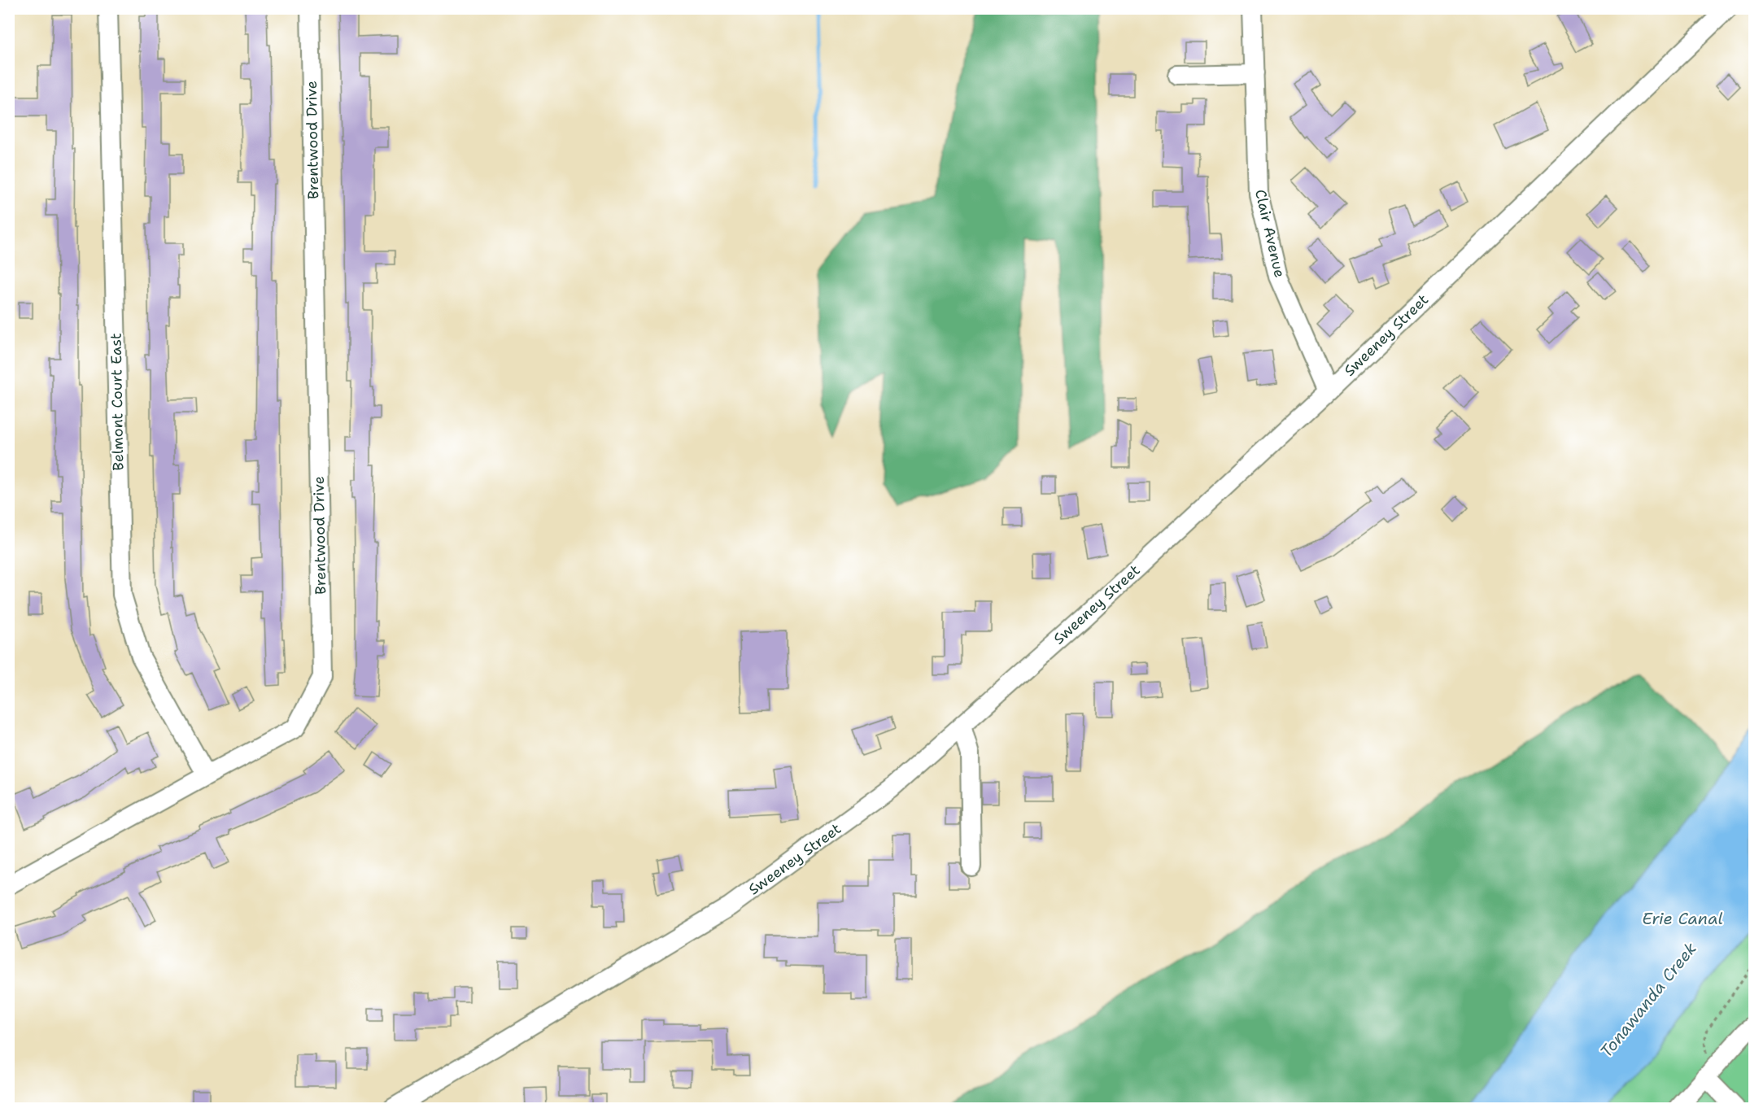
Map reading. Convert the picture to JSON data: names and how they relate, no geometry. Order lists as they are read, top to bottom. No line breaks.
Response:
{"streets":{"street":["Brentwood Drive","Clair Avenue","Sweeney Street","Belmont Court East"]},"crossings":[["Brentwood Drive","Belmont Court East"],["Clair Avenue","Sweeney Street"]],"water":["Erie Canal","Tonawanda Creek"]}
